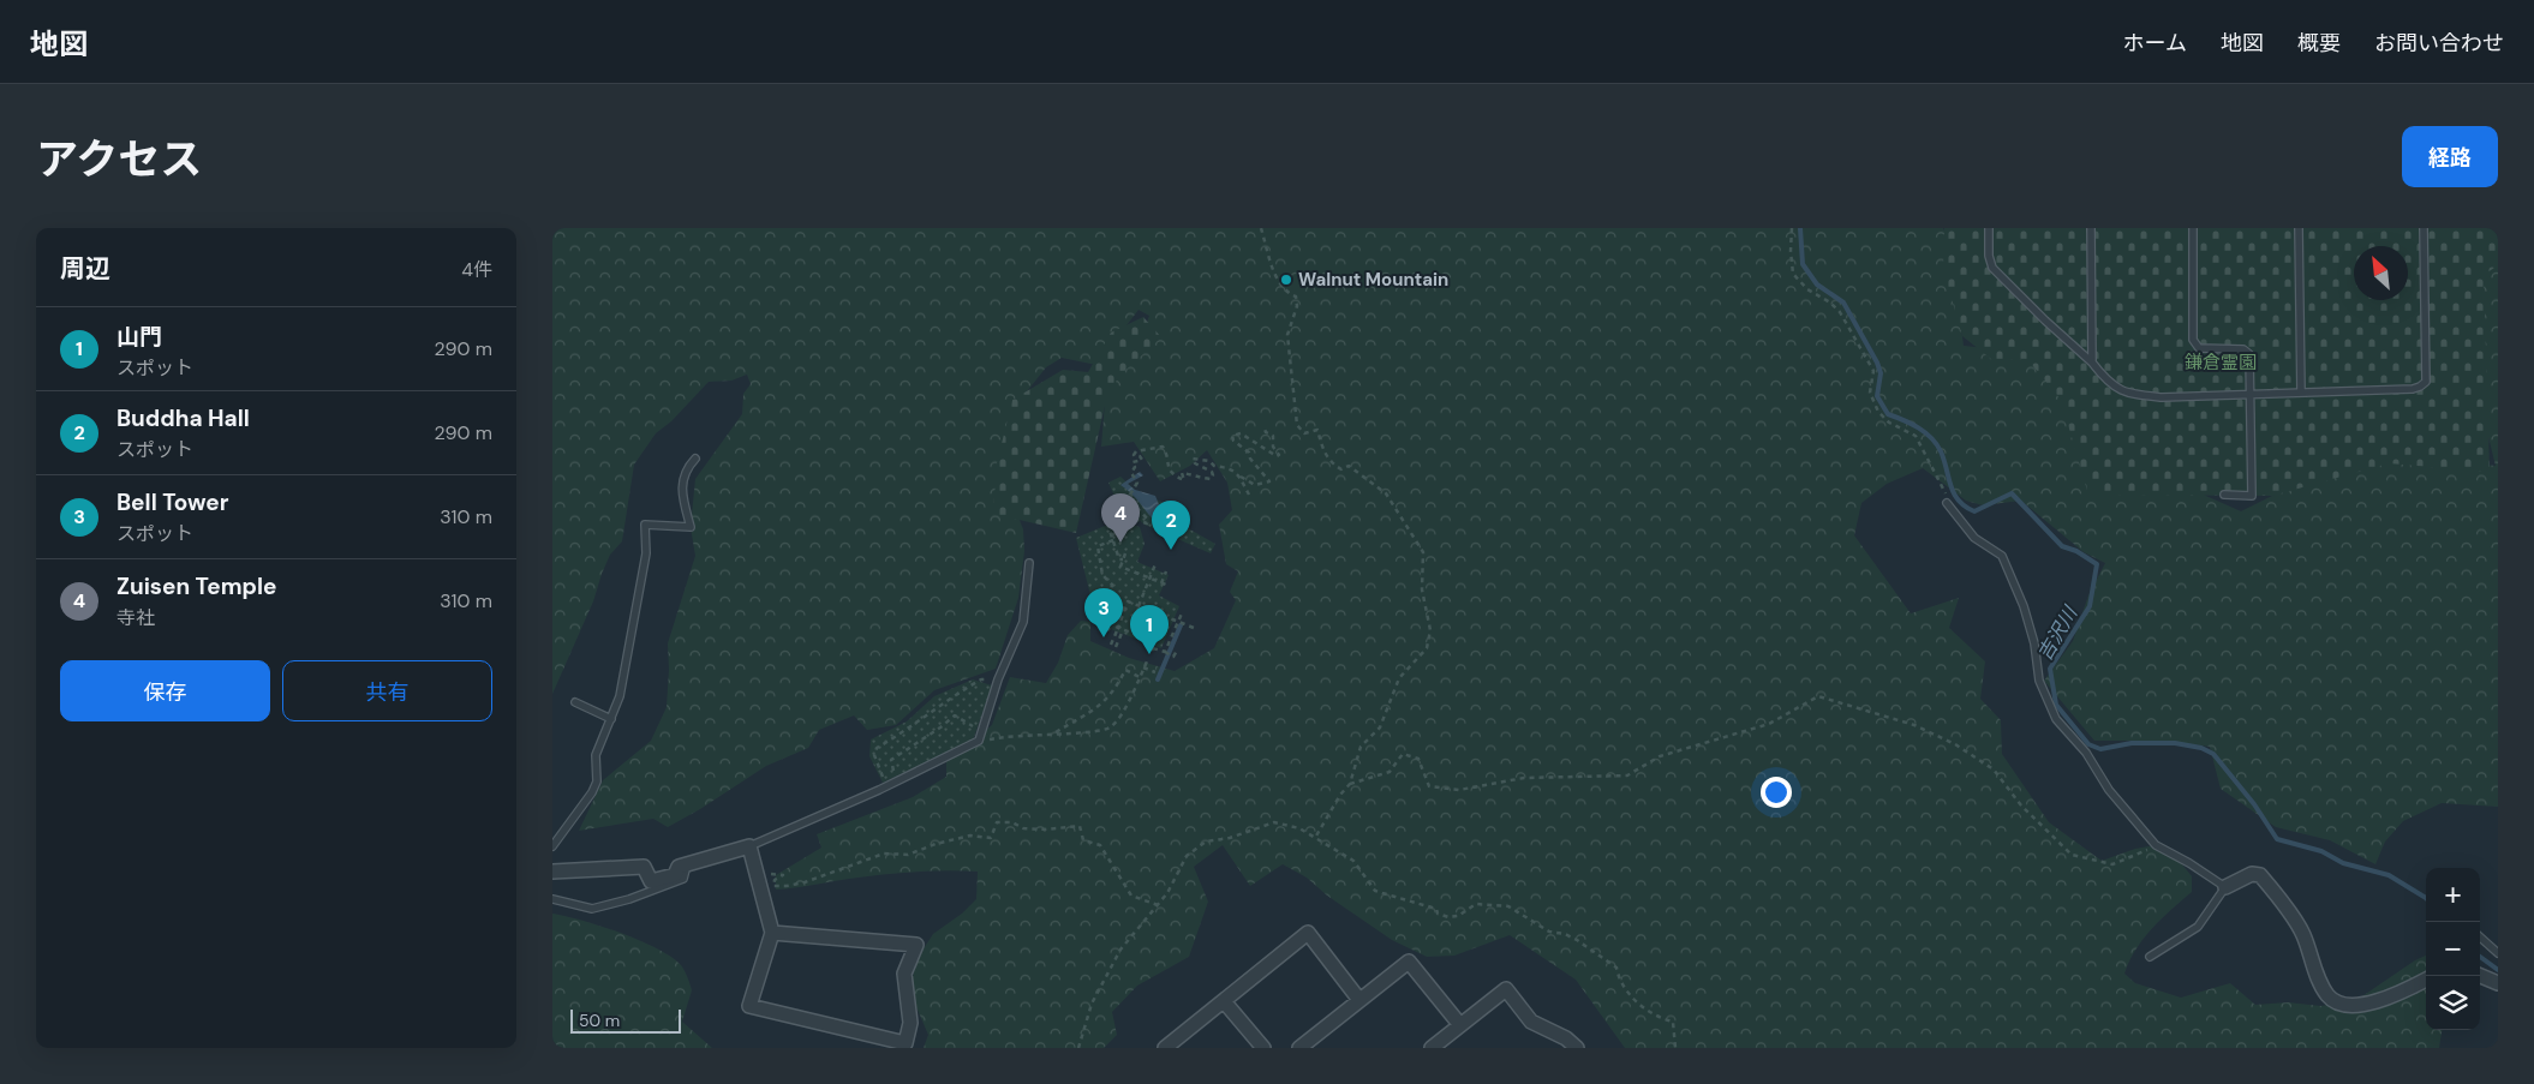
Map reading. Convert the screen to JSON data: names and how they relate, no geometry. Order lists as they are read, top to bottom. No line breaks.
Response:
{"water":["吉沢川"],"parks":["鎌倉霊園"],"places":["Walnut Mountain"],"scale_bar":"50 m","north":"top left","page":{"header":"地図","nav":["ホーム","地図","概要","お問い合わせ"],"title":"アクセス","buttons":["経路",["保存","共有"]],"heading":["周辺","4件"],"list":[{"mark":"1","name":"山門","note":"スポット","value":"290 m"},{"mark":"2","name":"Buddha Hall","note":"スポット","value":"290 m"},{"mark":"3","name":"Bell Tower","note":"スポット","value":"310 m"},{"mark":"4","name":"Zuisen Temple","note":"寺社","value":"310 m"}],"pins":["4","2","3","1"],"map_buttons":["+","−"],"scale":"50 m"}}
